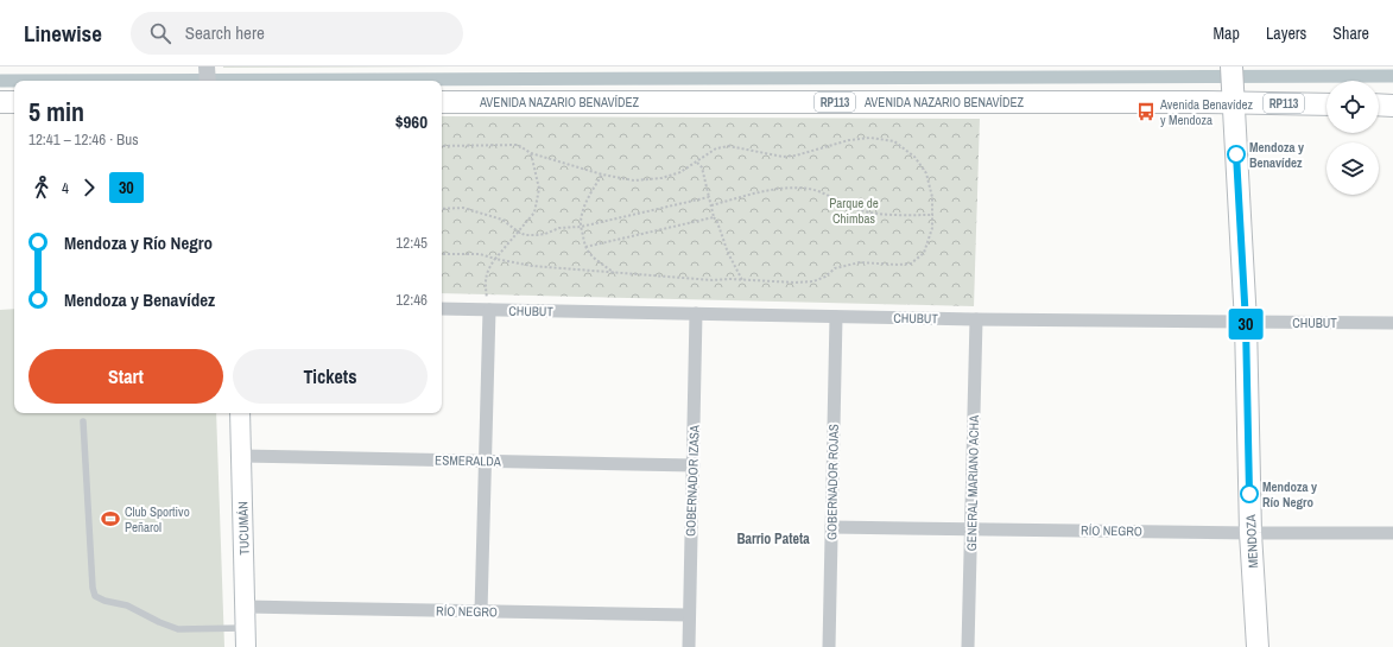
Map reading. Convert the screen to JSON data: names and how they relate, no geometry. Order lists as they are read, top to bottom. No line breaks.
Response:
{"streets":{"main road":["AVENIDA NAZARIO BENAVÍDEZ","RP113","TUCUMÁN","MENDOZA"],"street":["CHUBUT","ESMERALDA","GOBERNADOR IZASA","GOBERNADOR ROJAS","GENERAL MARIANO ACHA","RÍO NEGRO"]},"crossings":[["AVENIDA NAZARIO BENAVÍDEZ","MENDOZA"],["CHUBUT","GOBERNADOR IZASA"],["CHUBUT","GOBERNADOR ROJAS"],["CHUBUT","GENERAL MARIANO ACHA"],["CHUBUT","MENDOZA"],["ESMERALDA","GOBERNADOR IZASA"],["ESMERALDA","TUCUMÁN"],["GOBERNADOR IZASA","RÍO NEGRO"],["GOBERNADOR ROJAS","RÍO NEGRO"],["GENERAL MARIANO ACHA","RÍO NEGRO"],["TUCUMÁN","RÍO NEGRO"],["RÍO NEGRO","MENDOZA"]],"districts":["Barrio Pateta"],"parks":["Parque de Chimbas"],"places":{"bus stop":["Avenida Benavídez y Mendoza"],"other":["Mendoza y Benavídez","Mendoza y Río Negro"],"sports":["Club Sportivo Peñarol"]},"lines":["bus line 30"],"page":{"header":"Linewise","search":"Search here","nav":["Map","Layers","Share"],"on_map":"30","heading":["5 min","12:41 – 12:46 · Bus","$960"],"legs":["4","30"],"list":[{"name":"Mendoza y Río Negro","value":"12:45"},{"name":"Mendoza y Benavídez","value":"12:46"}],"buttons":["Start","Tickets"]}}
